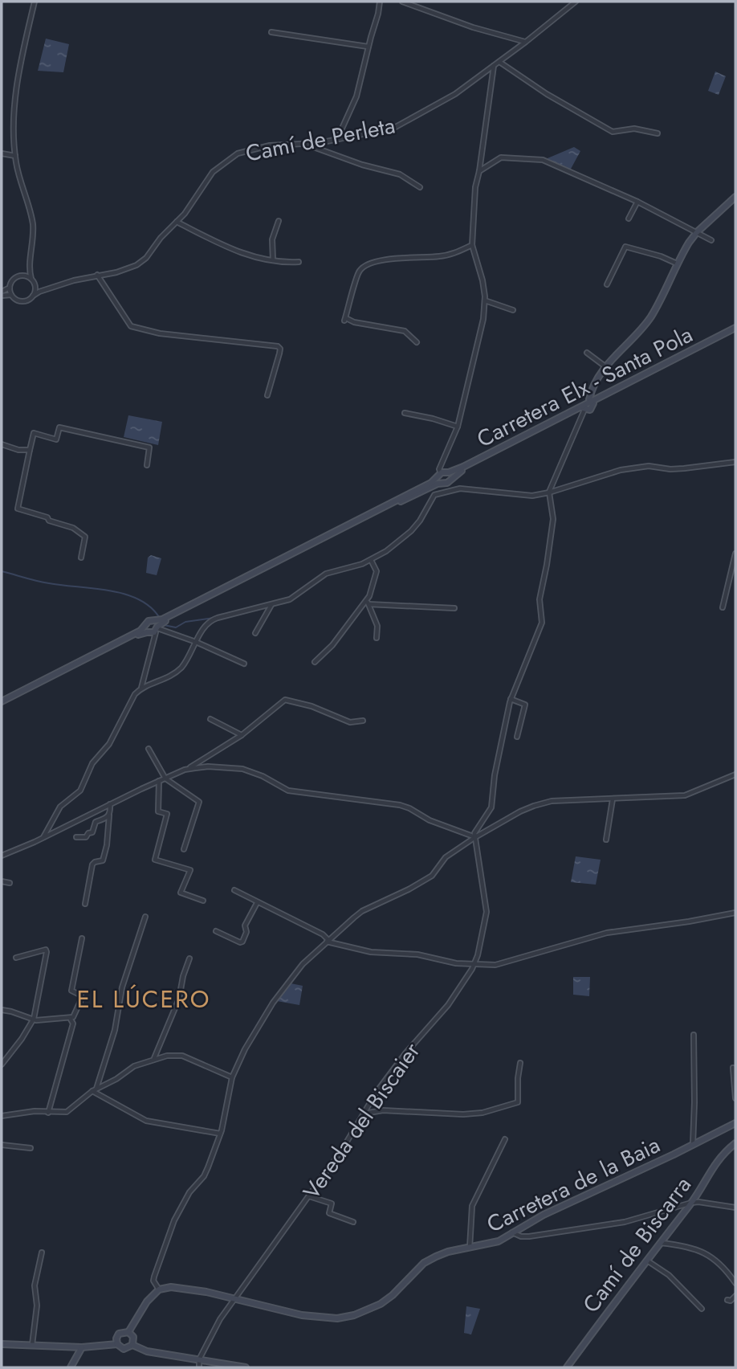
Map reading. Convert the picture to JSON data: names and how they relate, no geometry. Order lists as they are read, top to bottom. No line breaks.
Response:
{"streets":{"main road":["Carretera Elx - Santa Pola","Carretera de la Baia","Camí de Biscarra"],"street":["Camí de Perleta","Vereda del Biscaier"]},"crossings":[["Vereda del Biscaier","Carretera de la Baia"]],"districts":["EL LÚCERO"]}
